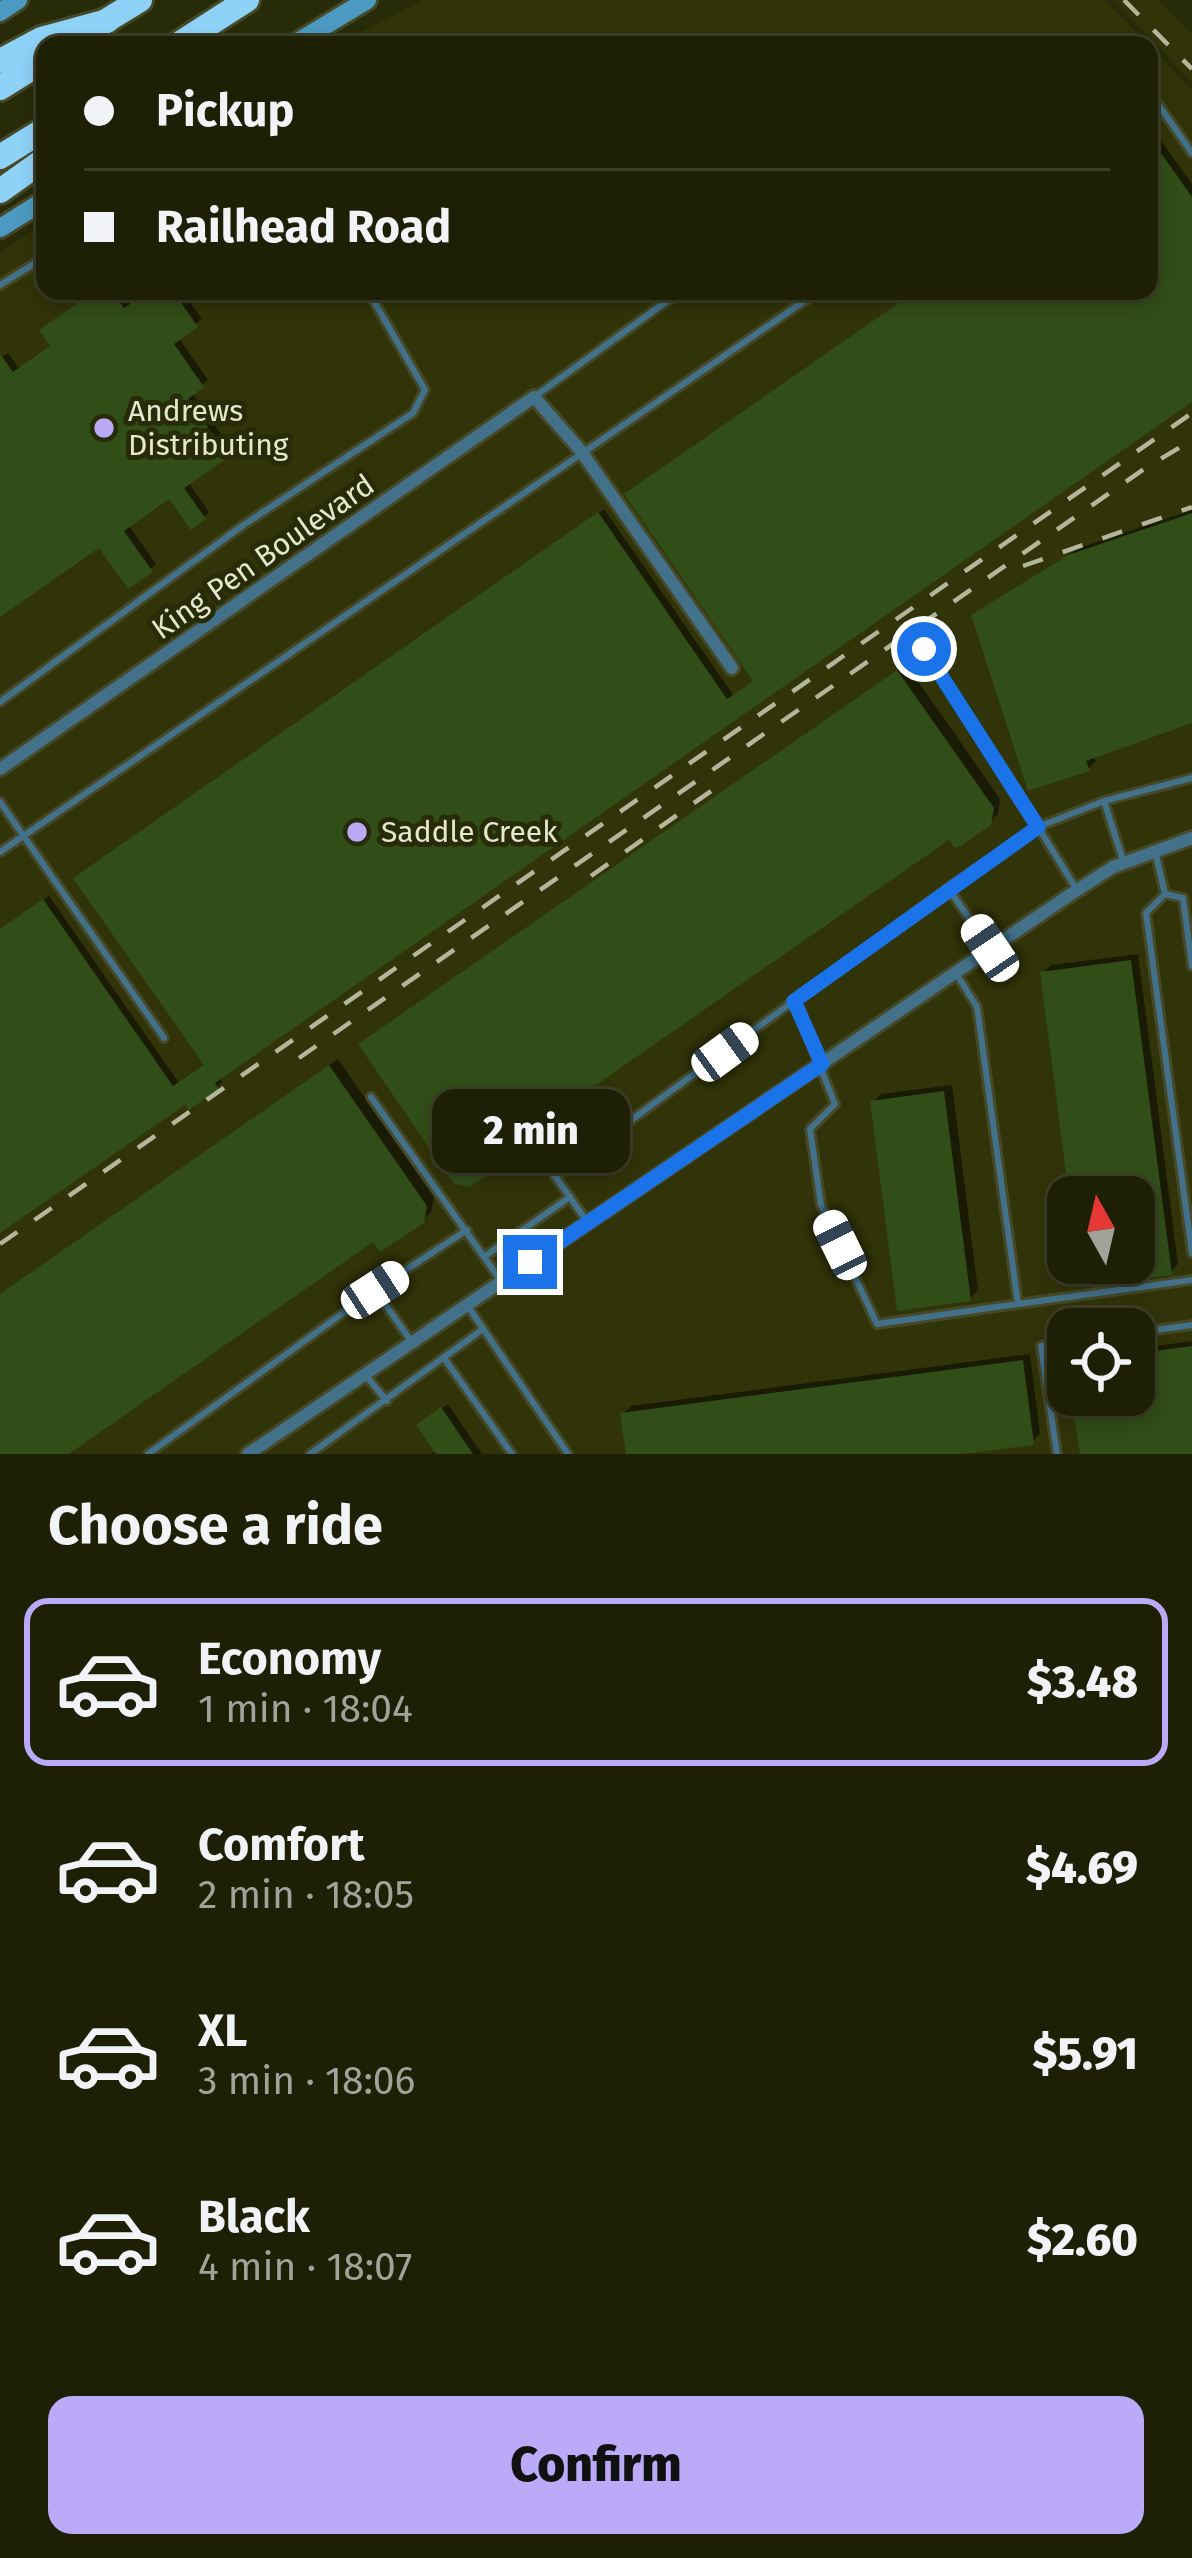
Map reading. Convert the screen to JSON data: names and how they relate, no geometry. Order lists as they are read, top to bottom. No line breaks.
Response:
{"streets":{"street":["King Pen Boulevard"]},"places":["Andrews Distributing","Saddle Creek"],"north":"top","page":{"banner":["Pickup","Railhead Road"],"bubble":"2 min","heading":"Choose a ride","list":[{"name":"Economy","note":"1 min · 18:04","value":"$3.48"},{"name":"Comfort","note":"2 min · 18:05","value":"$4.69"},{"name":"XL","note":"3 min · 18:06","value":"$5.91"},{"name":"Black","note":"4 min · 18:07","value":"$2.60"}],"buttons":"Confirm"}}
